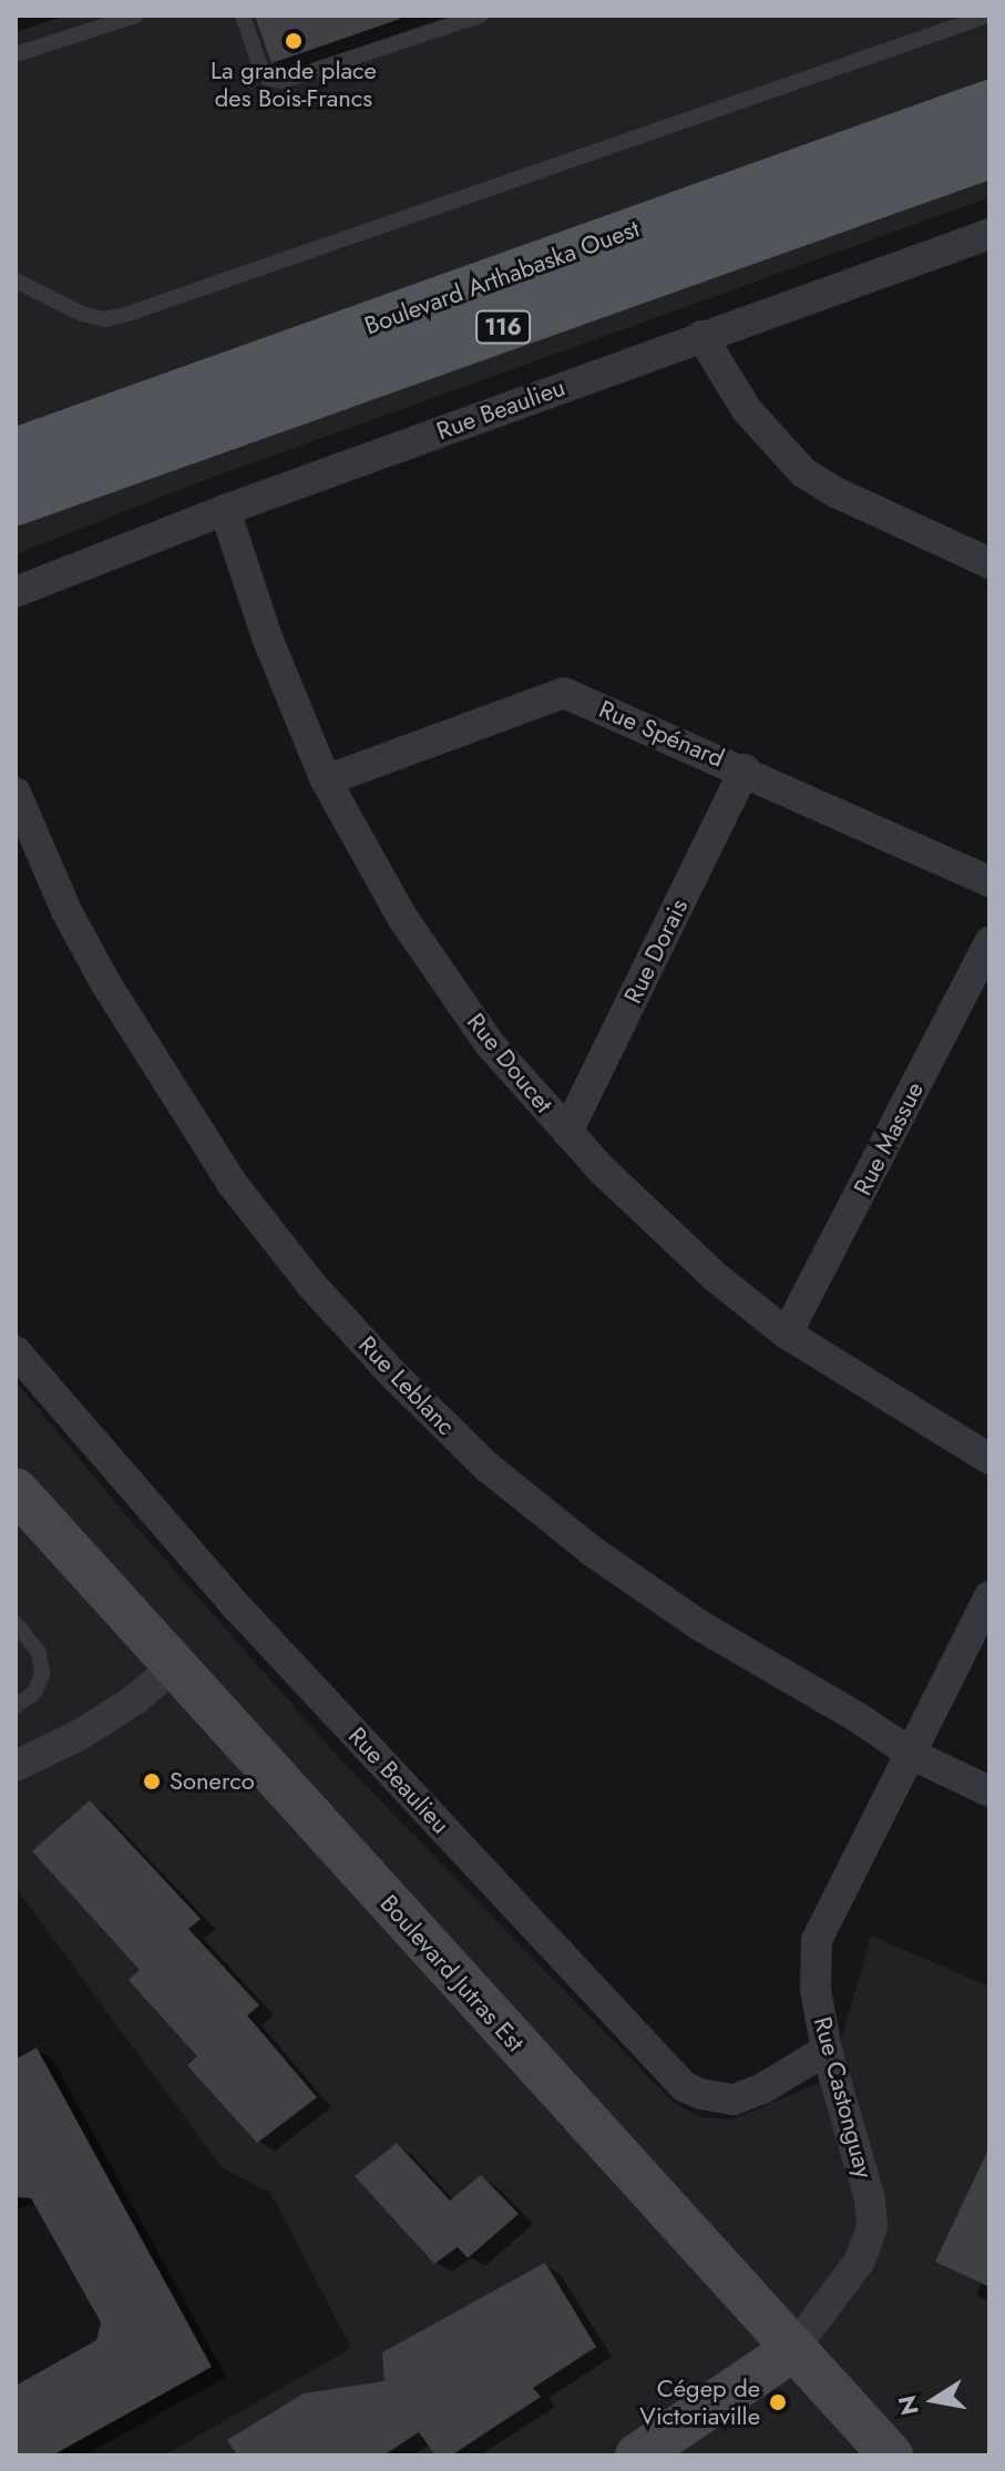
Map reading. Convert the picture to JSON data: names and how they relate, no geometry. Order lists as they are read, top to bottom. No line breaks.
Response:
{"streets":{"main road":["Boulevard Arthabaska Ouest","116","Boulevard Jutras Est"],"street":["Rue Beaulieu","Rue Spénard","Rue Dorais","Rue Doucet","Rue Massue","Rue Leblanc","Rue Castonguay"]},"crossings":[["Rue Beaulieu","Rue Doucet"],["Rue Beaulieu","Rue Castonguay"],["Rue Spénard","Rue Dorais"],["Rue Spénard","Rue Doucet"],["Rue Dorais","Rue Doucet"],["Rue Doucet","Rue Massue"],["Rue Leblanc","Rue Castonguay"],["Boulevard Jutras Est","Rue Castonguay"]],"places":["La grande place des Bois-Francs","Sonerco","Cégep de Victoriaville"],"north":"left"}
